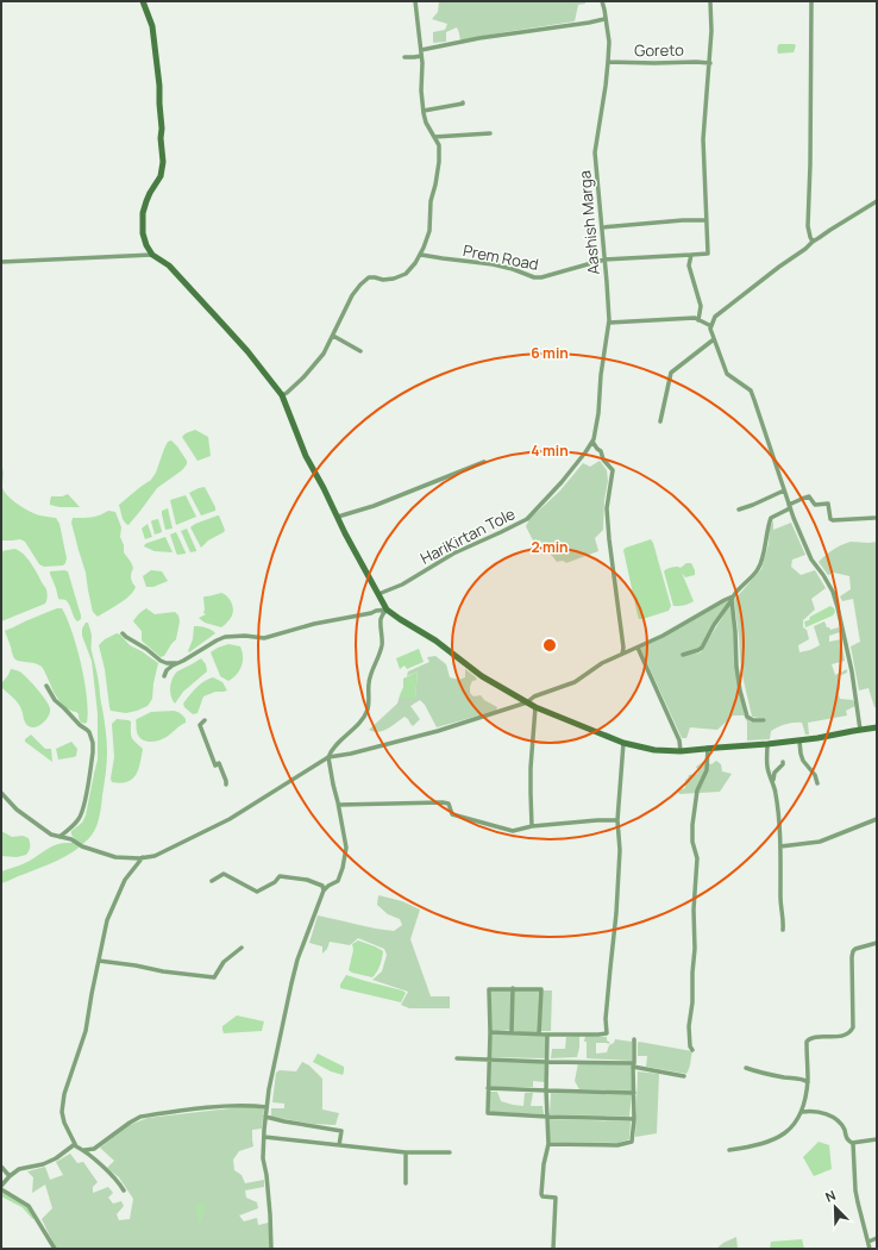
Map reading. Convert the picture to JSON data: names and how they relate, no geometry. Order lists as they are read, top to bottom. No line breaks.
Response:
{"streets":{"street":["Goreto","Aashish Marga","Prem Road","HariKirtan Tole"]},"crossings":[["Goreto","Aashish Marga"],["Aashish Marga","Prem Road"],["Aashish Marga","HariKirtan Tole"]],"north":"top left","rings":["6 min","4 min","2 min"]}
